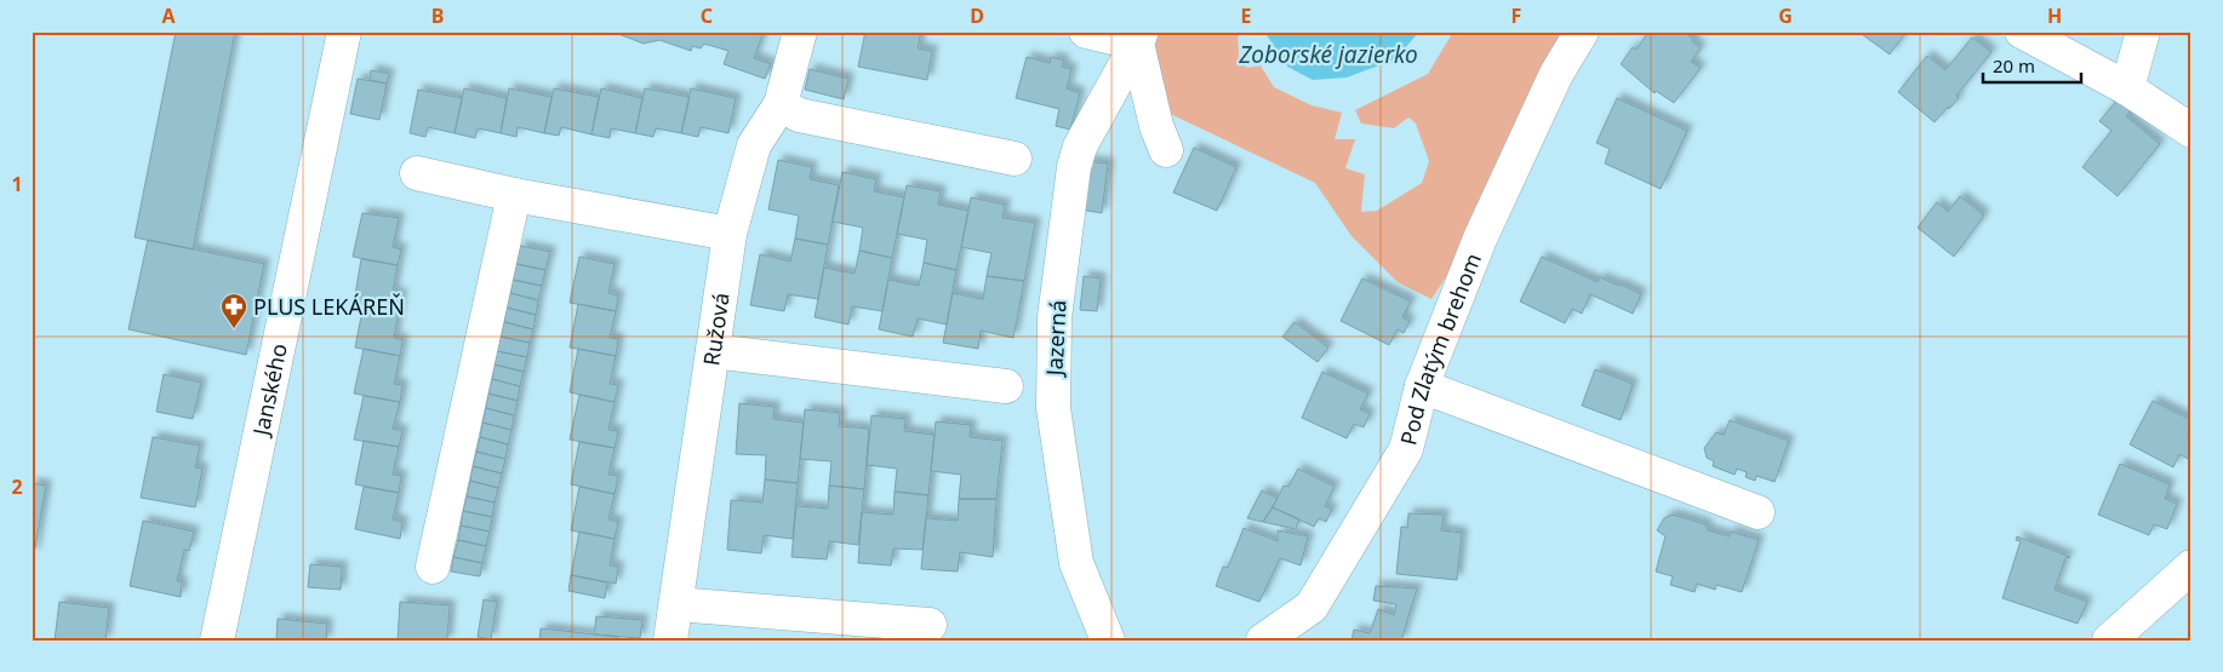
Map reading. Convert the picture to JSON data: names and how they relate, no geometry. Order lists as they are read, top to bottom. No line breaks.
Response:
{"streets":{"street":["Ružová","Jazerná","Pod Zlatým brehom","Janského"]},"water":["Zoborské jazierko"],"places":{"pharmacy":["PLUS LEKÁREŇ"]},"scale_bar":"20 m","grid":{"columns":["A","B","C","D","E","F","G","H"],"rows":["1","2"]}}
